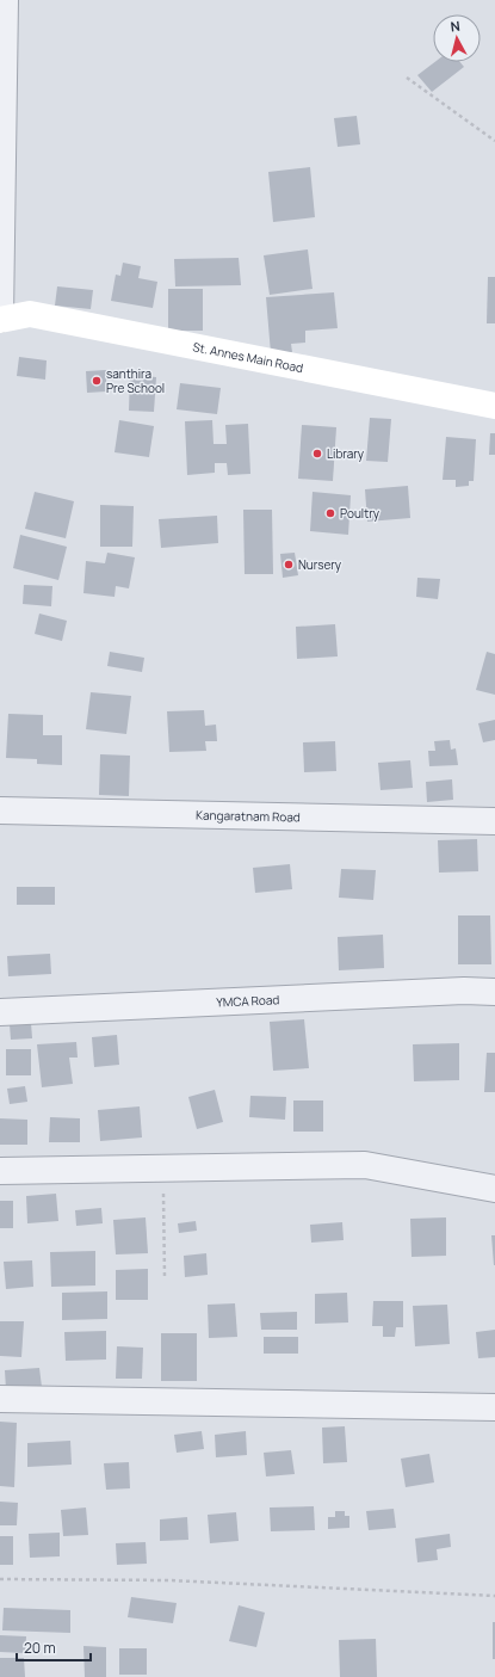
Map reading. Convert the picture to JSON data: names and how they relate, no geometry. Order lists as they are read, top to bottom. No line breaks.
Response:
{"streets":{"street":["St. Annes Main Road","Kangaratnam Road","YMCA Road"]},"places":["santhira Pre School","Library","Poultry","Nursery"],"scale_bar":"20 m","north":"top"}
